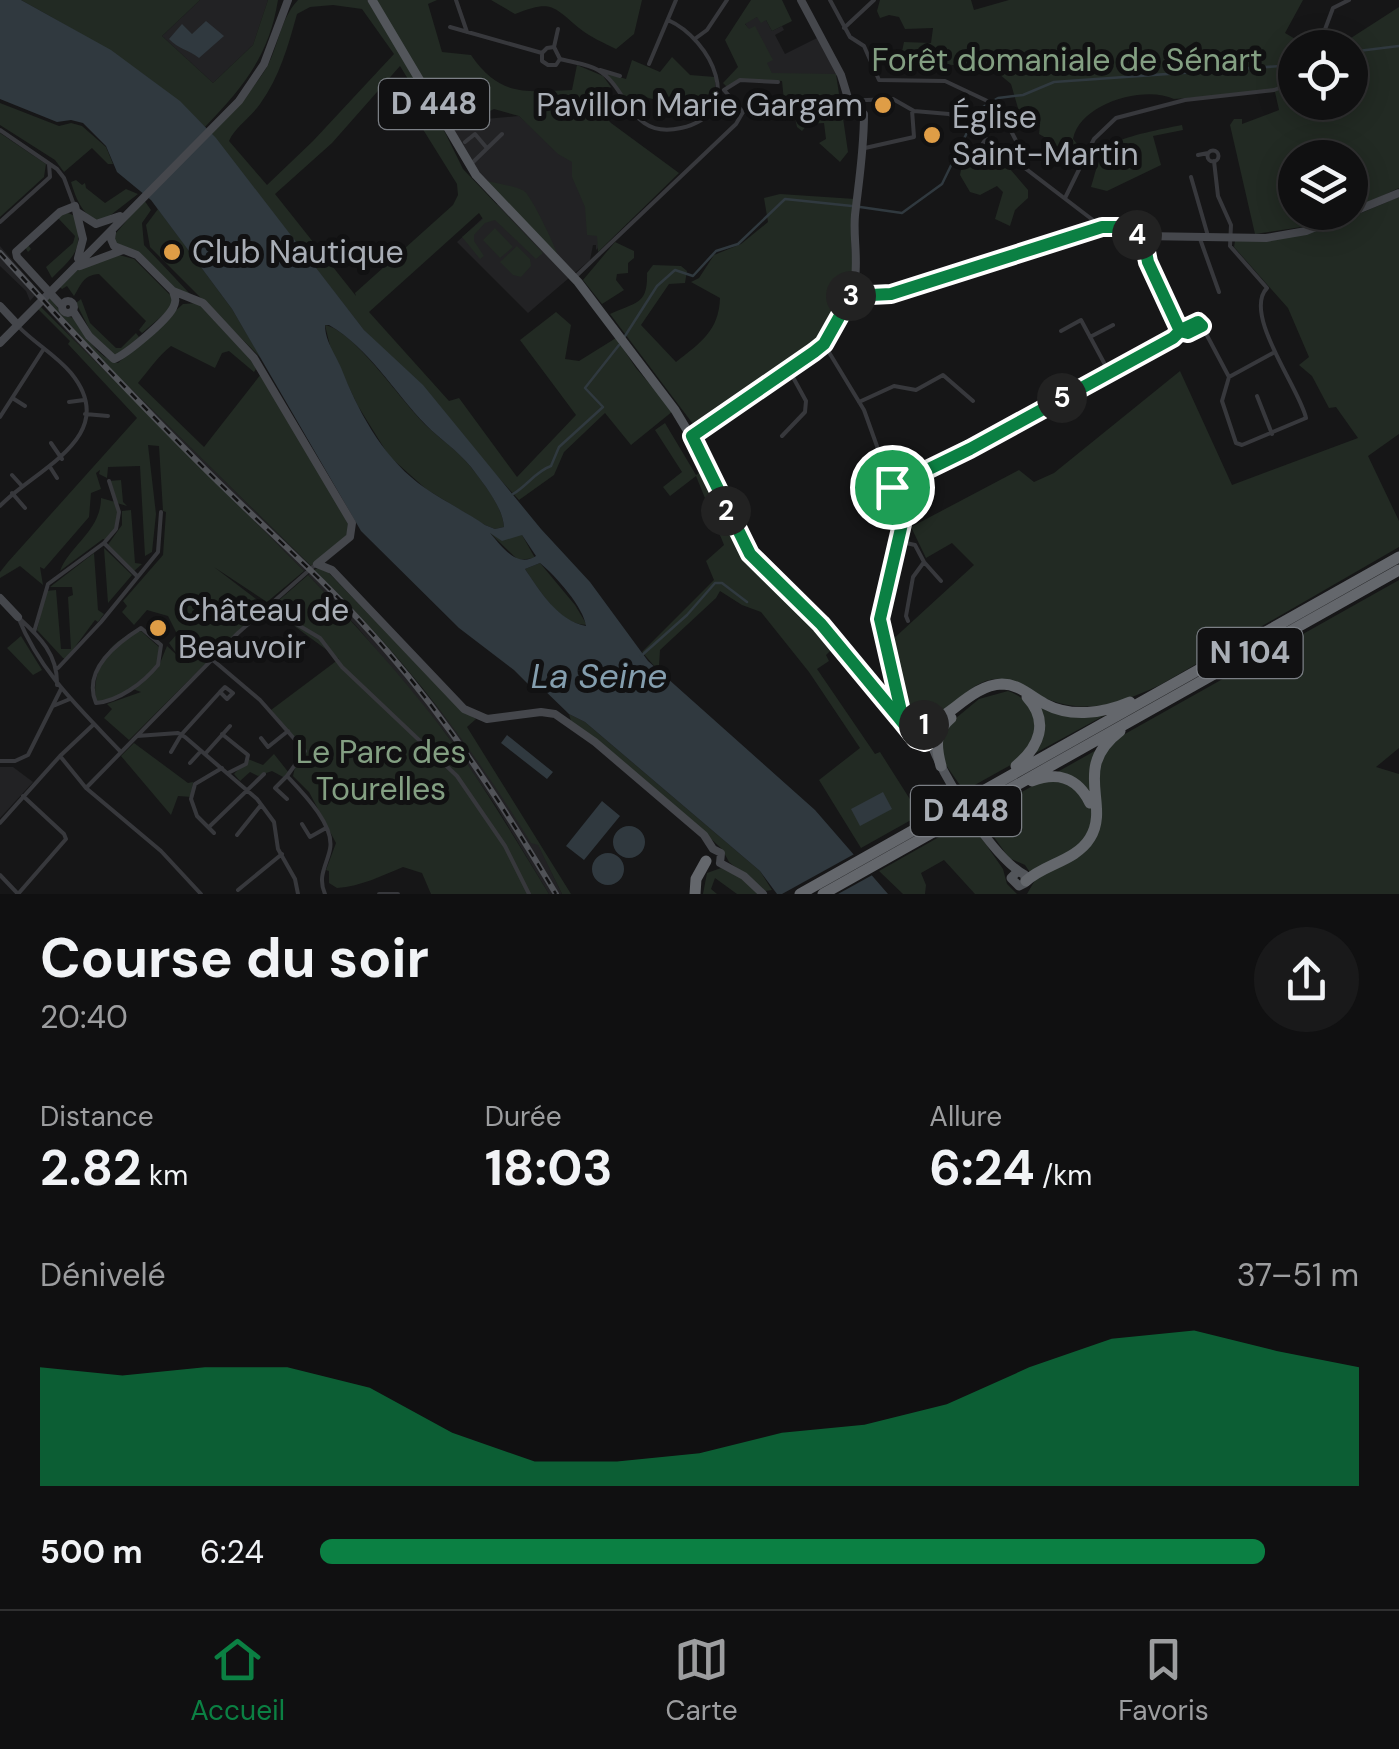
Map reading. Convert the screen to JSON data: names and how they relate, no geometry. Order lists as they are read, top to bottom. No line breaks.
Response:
{"streets":{"highway":["N 104"],"main road":["D 448"]},"water":["La Seine"],"parks":["Forêt domaniale de Sénart","Le Parc des Tourelles"],"places":["Pavillon Marie Gargam","Église Saint-Martin","Club Nautique","Château de Beauvoir"],"page":{"pins":["4","3","5","2","1"],"heading":["Course du soir","20:40"],"stats":[["Distance","2.82 km"],["Durée","18:03"],["Allure","6:24 /km"]],"chart":["Dénivelé","37–51 m"],"list":[{"name":"500 m","note":"6:24"}],"tabs":["Accueil","Carte","Favoris"]}}
